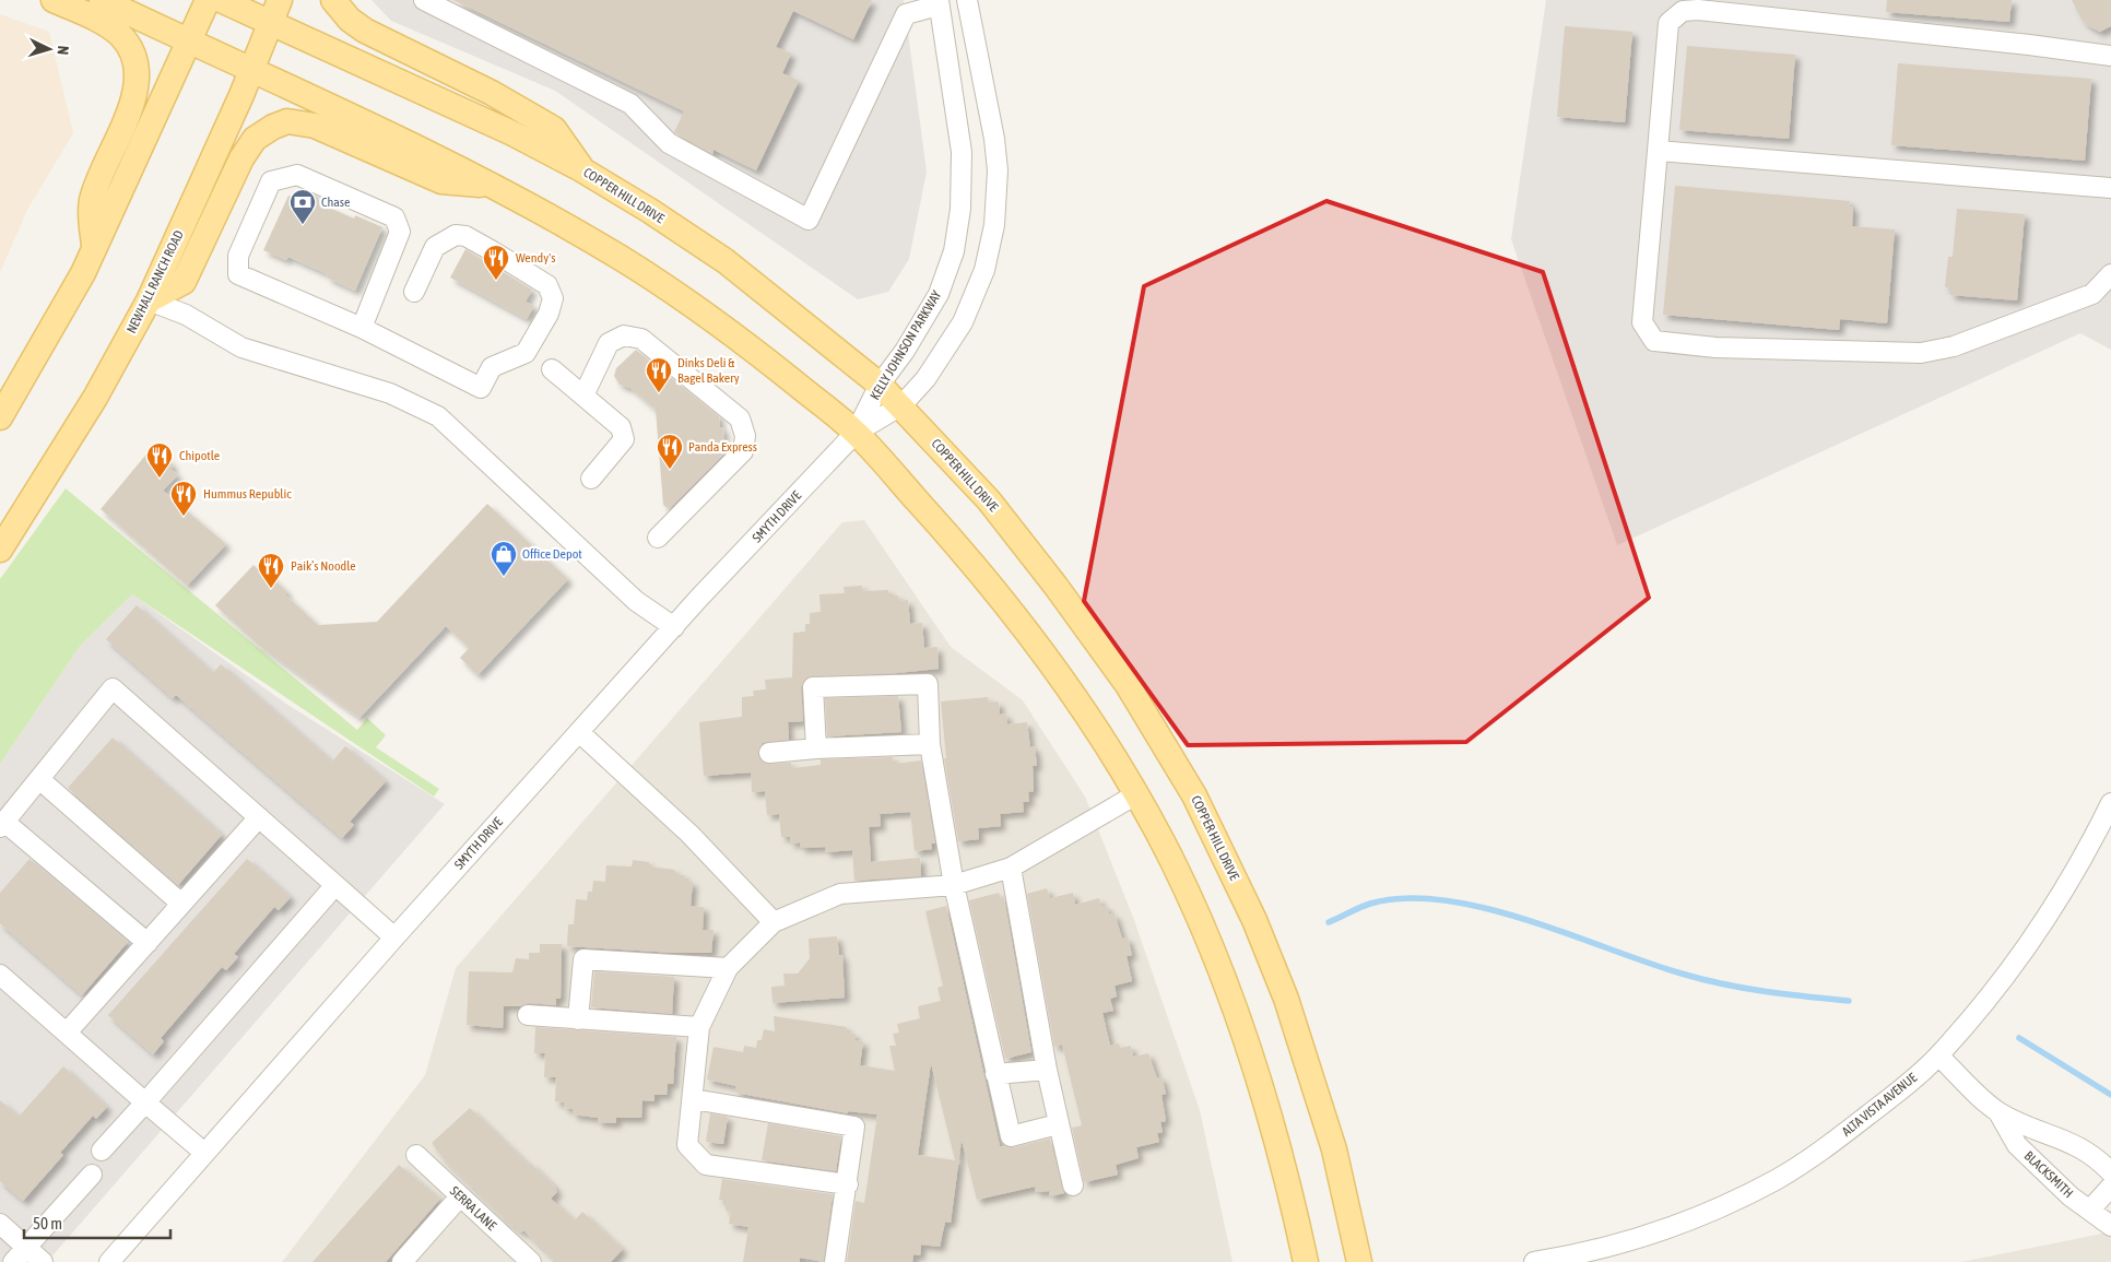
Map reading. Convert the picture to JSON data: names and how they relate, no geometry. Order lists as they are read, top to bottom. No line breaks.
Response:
{"streets":{"main road":["COPPER HILL DRIVE","NEWHALL RANCH ROAD"],"street":["KELLY JOHNSON PARKWAY","SMYTH DRIVE","ALTA VISTA AVENUE","BLACKSMITH","SERRA LANE"]},"crossings":[["COPPER HILL DRIVE","NEWHALL RANCH ROAD"],["COPPER HILL DRIVE","KELLY JOHNSON PARKWAY"],["KELLY JOHNSON PARKWAY","SMYTH DRIVE"],["ALTA VISTA AVENUE","BLACKSMITH"]],"places":{"bank":["Chase"],"restaurant":["Wendy's","Dinks Deli & Bagel Bakery","Panda Express","Chipotle","Hummus Republic","Paik’s Noodle"],"shop":["Office Depot"]},"scale_bar":"50 m","north":"right"}
